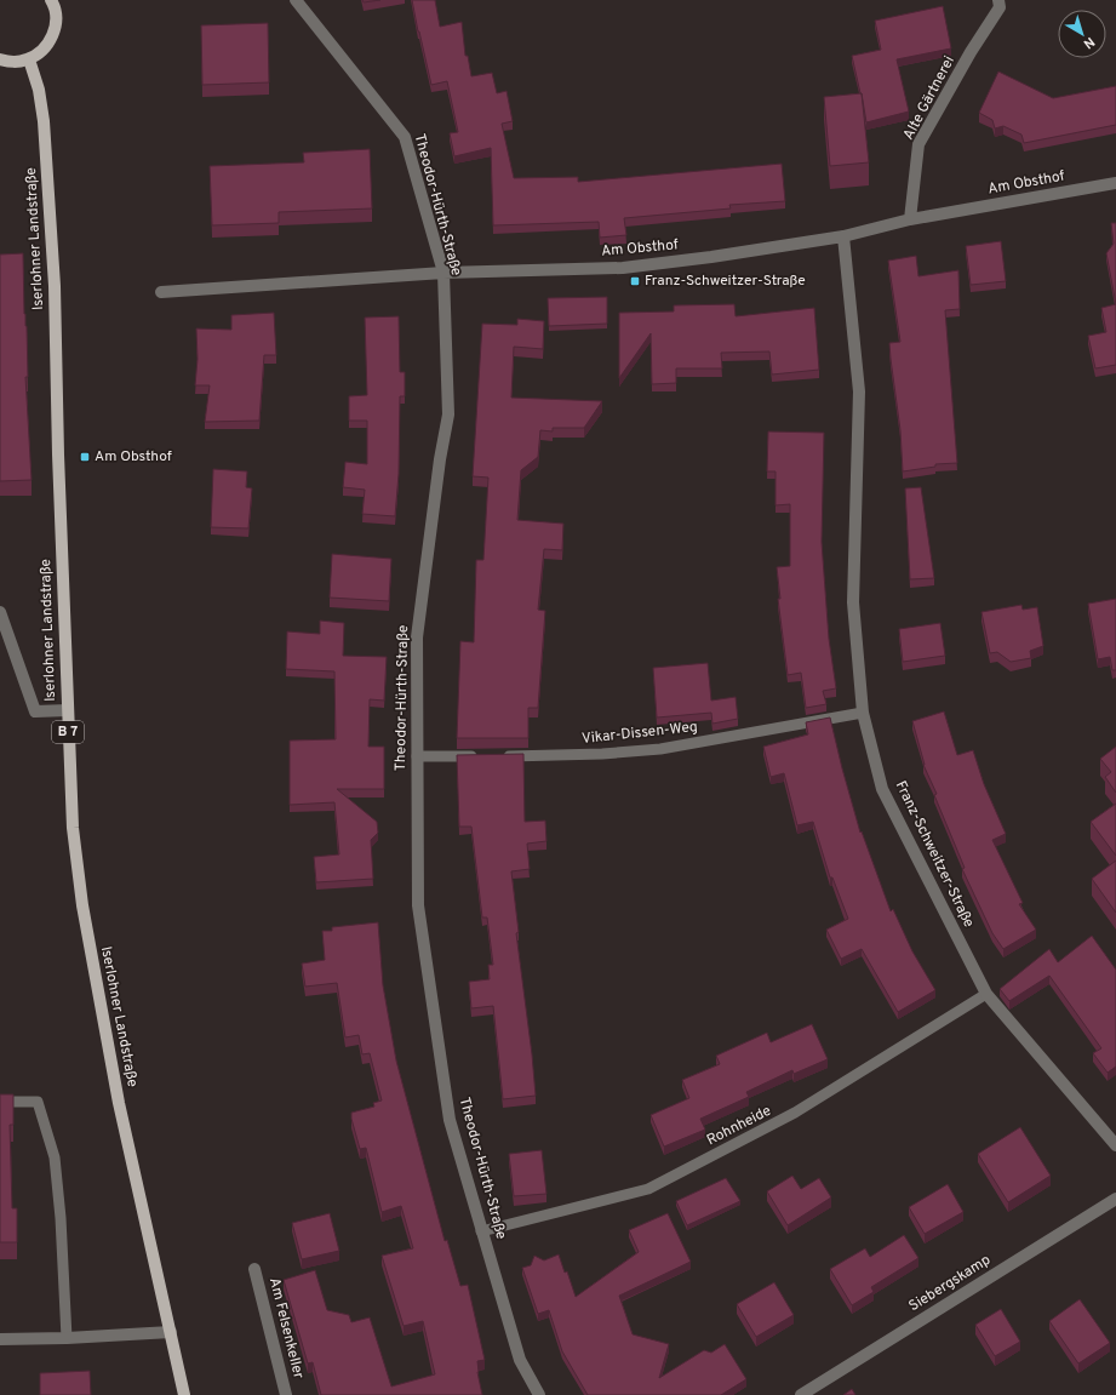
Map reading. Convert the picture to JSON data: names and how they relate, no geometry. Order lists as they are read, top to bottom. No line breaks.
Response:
{"streets":{"main road":["Iserlohner Landstraße","B 7"],"street":["Alte Gärtnerei","Am Obsthof","Theodor-Hürth-Straße","Franz-Schweitzer-Straße","Siebergskamp","Am Felsenkeller"],"lane":["Vikar-Dissen-Weg","Rohnheide"]},"crossings":[["Alte Gärtnerei","Am Obsthof"],["Am Obsthof","Theodor-Hürth-Straße"],["Am Obsthof","Franz-Schweitzer-Straße"],["Theodor-Hürth-Straße","Rohnheide"],["Vikar-Dissen-Weg","Franz-Schweitzer-Straße"],["Franz-Schweitzer-Straße","Rohnheide"]],"places":{"transit":["Franz-Schweitzer-Straße","Am Obsthof"]},"north":"bottom right"}
